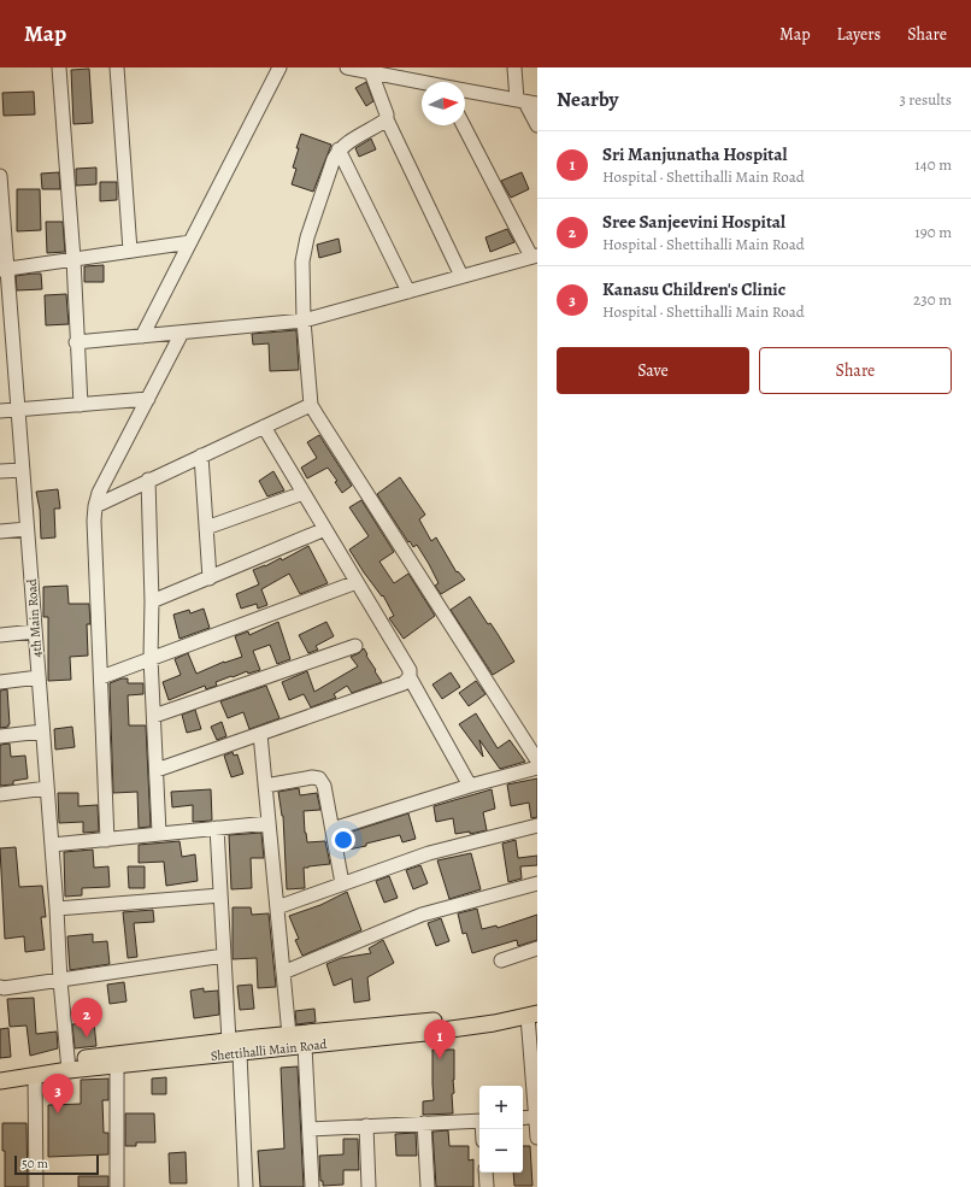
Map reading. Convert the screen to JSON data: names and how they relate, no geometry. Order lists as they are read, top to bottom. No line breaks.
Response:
{"streets":{"main road":["Shettihalli Main Road"],"street":["4th Main Road"]},"crossings":[["4th Main Road","Shettihalli Main Road"]],"scale_bar":"50 m","north":"right","page":{"header":"Map","nav":["Map","Layers","Share"],"heading":["Nearby","3 results"],"list":[{"mark":"1","name":"Sri Manjunatha Hospital","note":"Hospital · Shettihalli Main Road","value":"140 m"},{"mark":"2","name":"Sree Sanjeevini Hospital","note":"Hospital · Shettihalli Main Road","value":"190 m"},{"mark":"3","name":"Kanasu Children's Clinic","note":"Hospital · Shettihalli Main Road","value":"230 m"}],"buttons":["Save","Share"],"pins":["2","1","3"],"map_buttons":["+","−"],"scale":"50 m"}}
